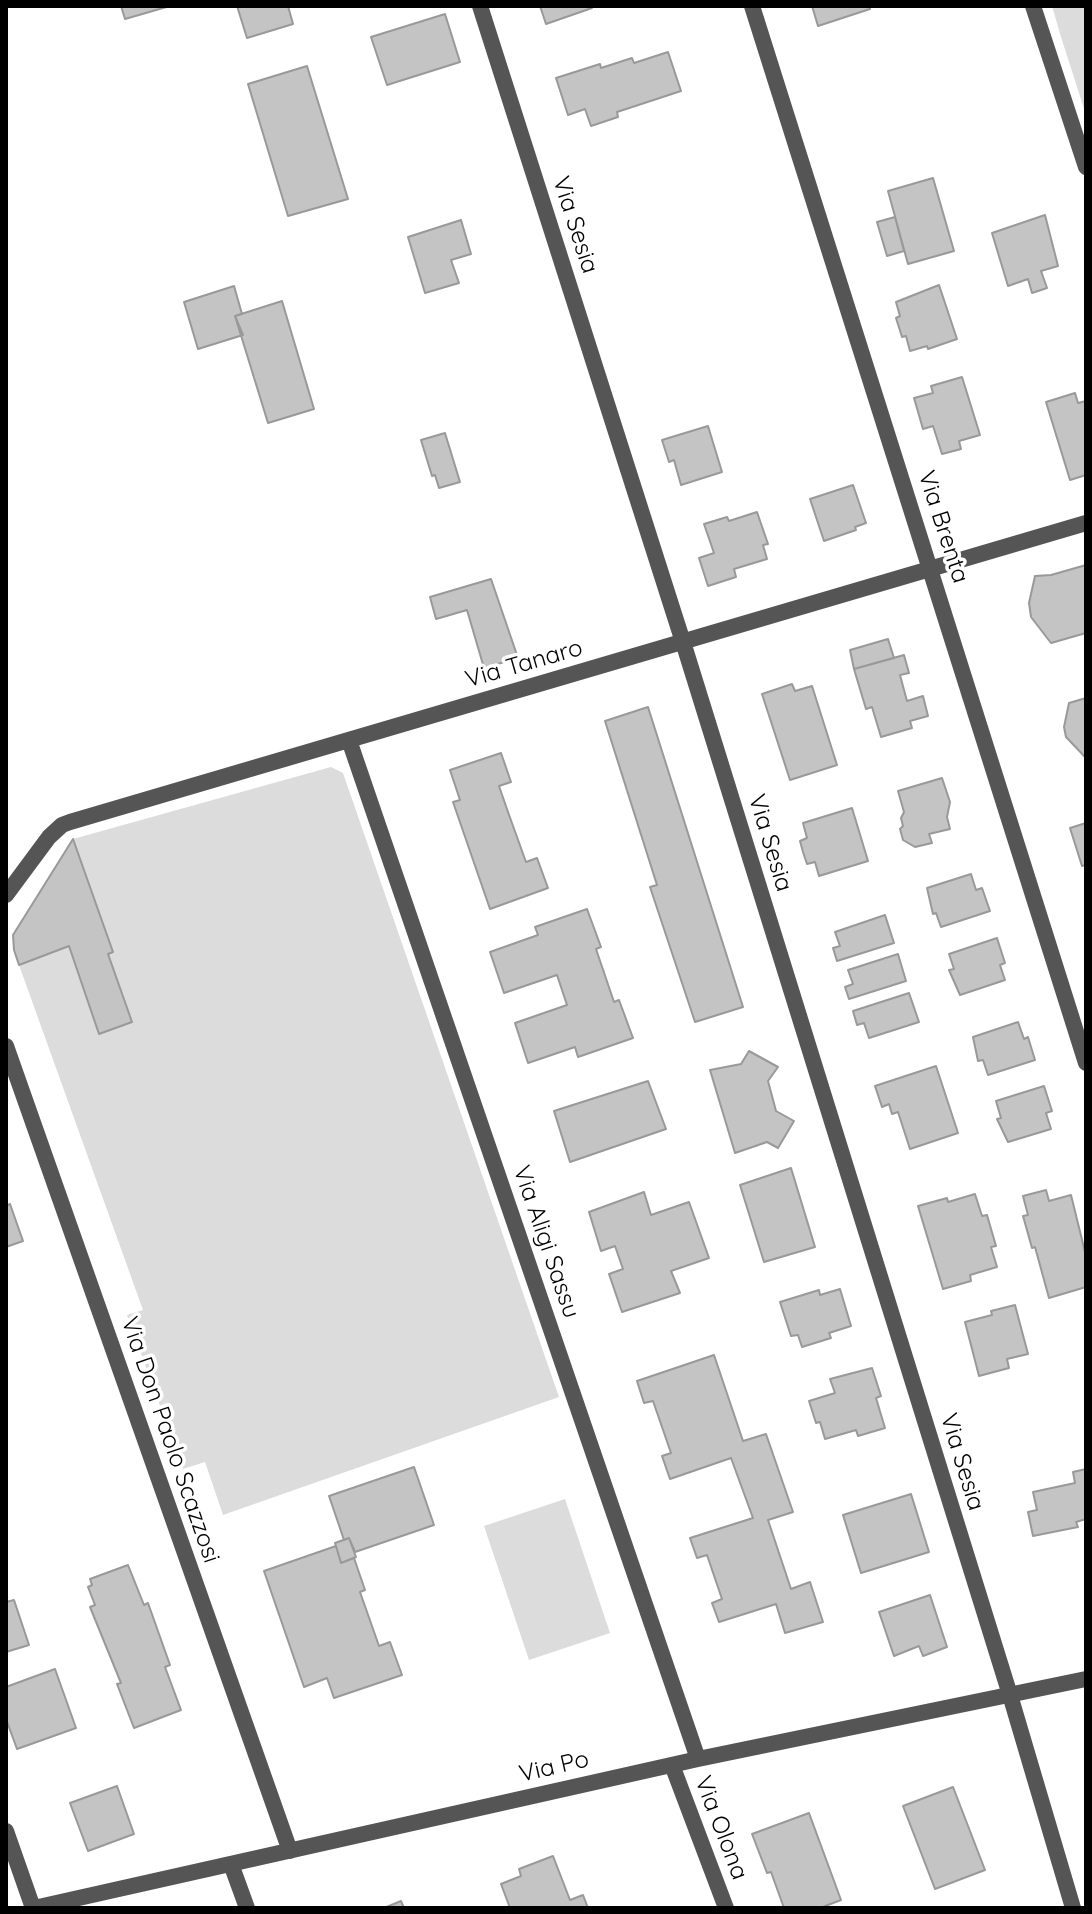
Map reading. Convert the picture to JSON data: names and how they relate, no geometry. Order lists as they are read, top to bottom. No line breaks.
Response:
{"streets":{"street":["Via Sesia","Via Brenta","Via Tanaro","Via Aligi Sassu","Via Don Paolo Scazzosi","Via Po","Via Olona"]},"crossings":[["Via Sesia","Via Tanaro"],["Via Sesia","Via Po"],["Via Brenta","Via Tanaro"],["Via Tanaro","Via Aligi Sassu"],["Via Aligi Sassu","Via Po"],["Via Don Paolo Scazzosi","Via Po"],["Via Po","Via Olona"]]}
